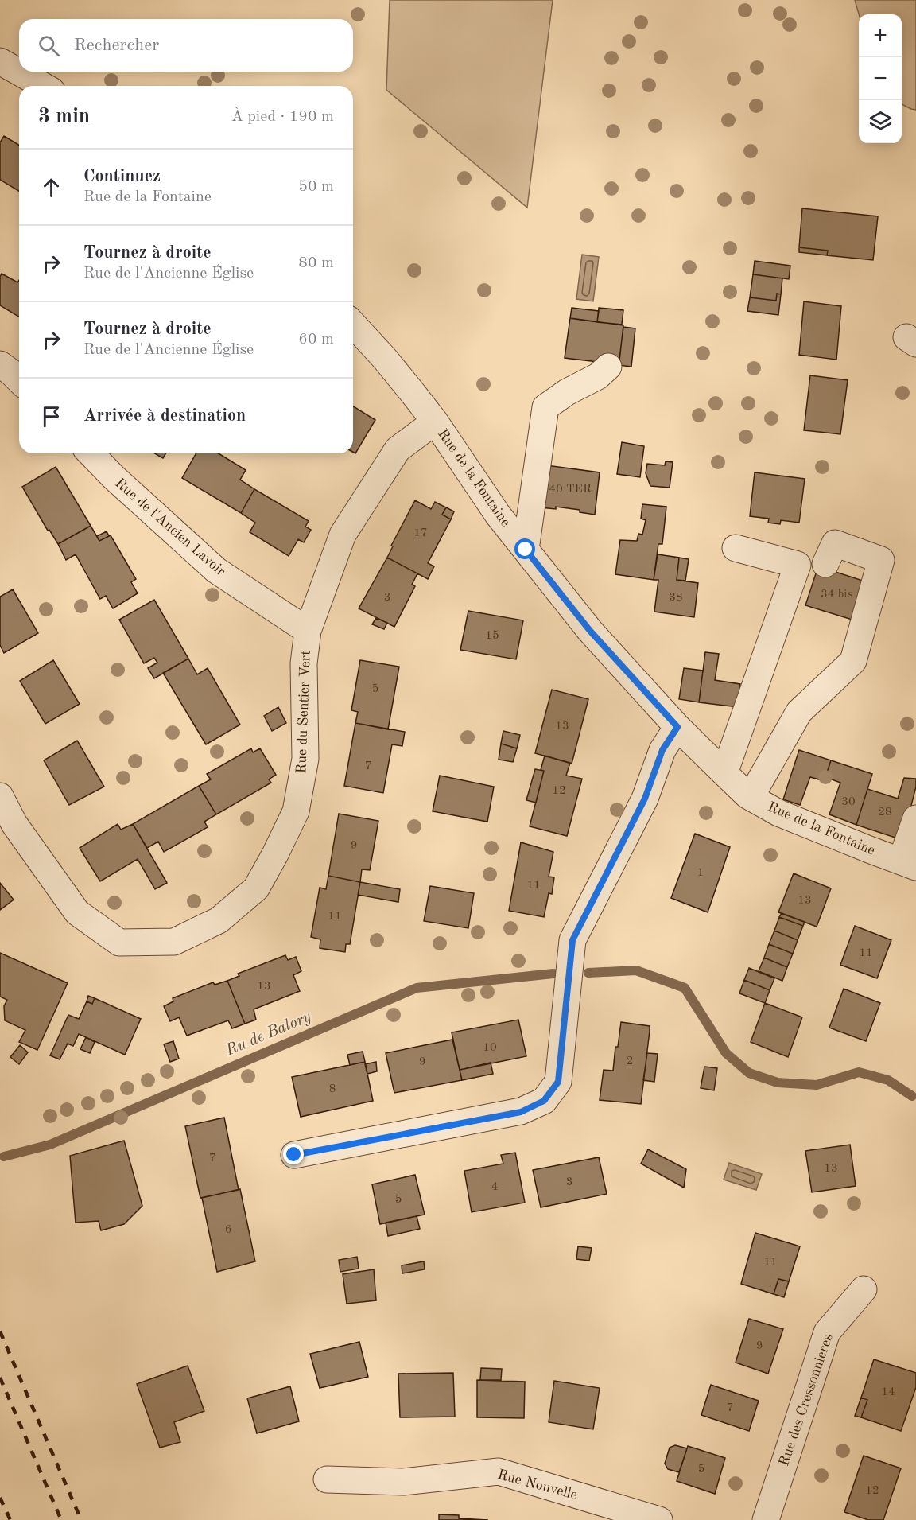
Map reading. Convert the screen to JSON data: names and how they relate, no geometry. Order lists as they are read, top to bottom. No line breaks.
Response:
{"streets":{"street":["Rue de la Fontaine","Rue de l'Ancien Lavoir","Rue du Sentier Vert","Rue des Cressonnieres","Rue Nouvelle"]},"crossings":[["Rue de la Fontaine","Rue du Sentier Vert"],["Rue de l'Ancien Lavoir","Rue du Sentier Vert"]],"water":["Ru de Balory"],"house_numbers":["40 TER","17","34 bis","3","38","15","5","13","7","12","30","28","9","1","11","13","11","11","13","10","2","9","8","7","13","3","4","5","6","11","9","14","7","5","12"],"page":{"map_buttons":["+","−"],"search":"Rechercher","heading":["3 min","À pied · 190 m"],"list":[["Continuez","Rue de la Fontaine","50 m"],["Tournez à droite","Rue de l'Ancienne Église","80 m"],["Tournez à droite","Rue de l'Ancienne Église","60 m"],"Arrivée à destination"]}}
